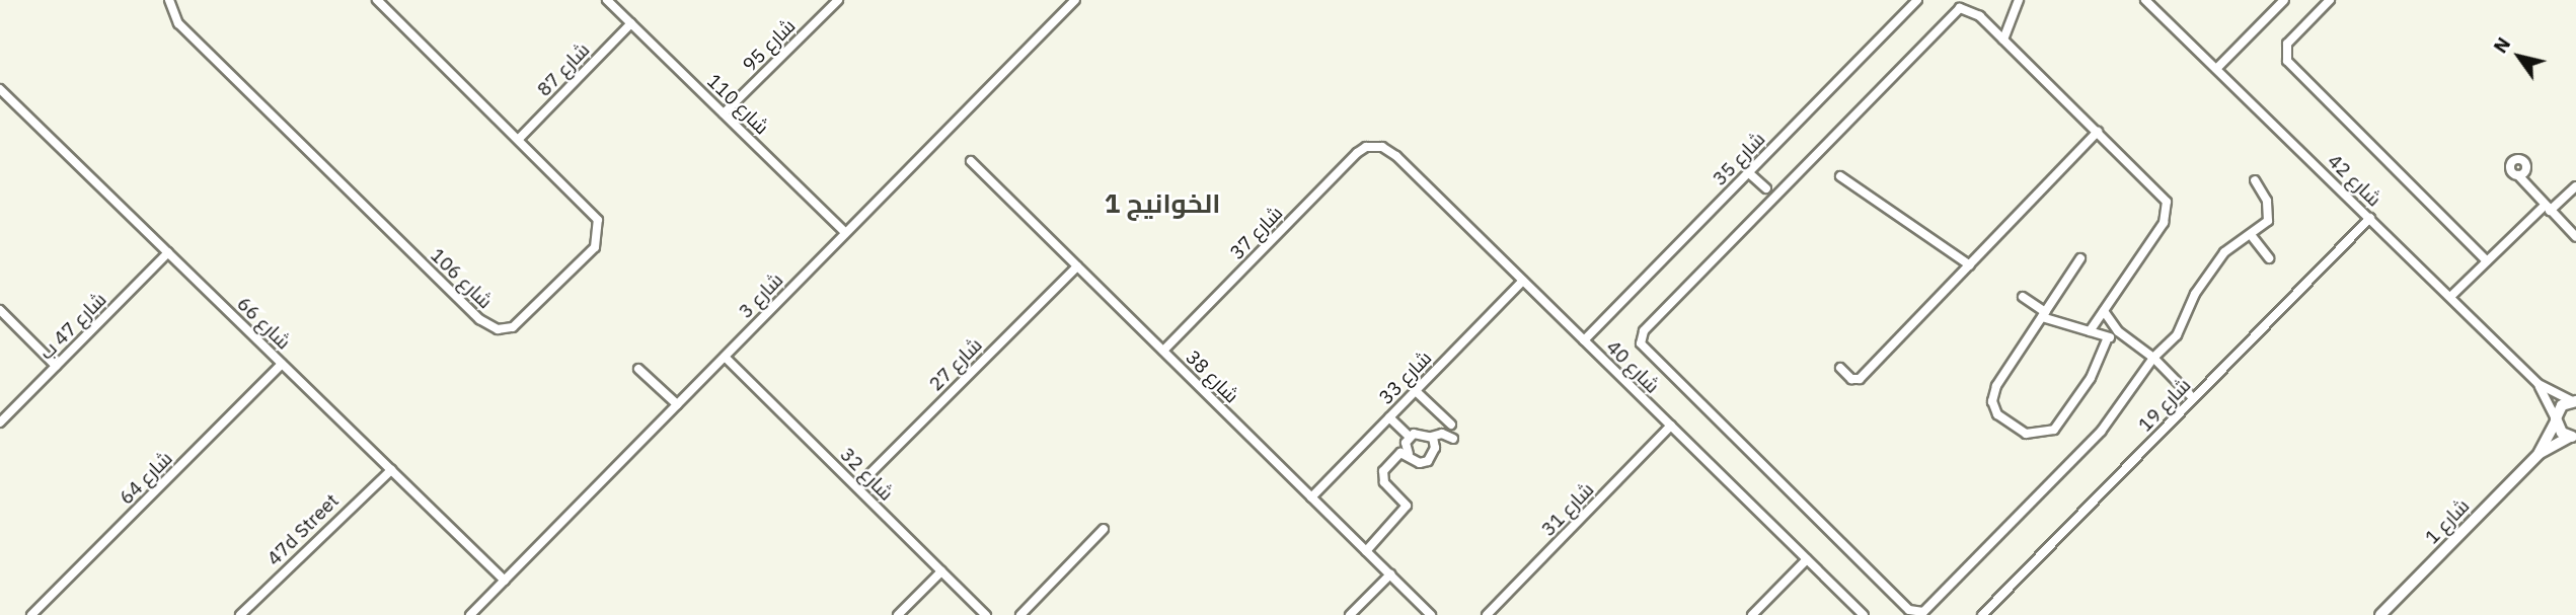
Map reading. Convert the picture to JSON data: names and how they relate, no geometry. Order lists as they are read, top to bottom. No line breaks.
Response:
{"streets":{"street":["شارع 95","شارع 87","شارع 110","شارع 35","شارع 42","شارع 37","شارع 106","شارع 3","شارع 66","شارع 47 ب","شارع 27","شارع 40","شارع 38","شارع 33","شارع 19","شارع 32","شارع 64","شارع 31","شارع 1","47d Street"]},"crossings":[["شارع 95","شارع 110"],["شارع 87","شارع 110"],["شارع 87","شارع 106"],["شارع 110","شارع 3"],["شارع 35","شارع 40"],["شارع 42","شارع 19"],["شارع 42","شارع 1"],["شارع 37","شارع 40"],["شارع 37","شارع 38"],["شارع 3","شارع 66"],["شارع 3","شارع 32"],["شارع 66","شارع 47 ب"],["شارع 66","شارع 64"],["شارع 66","47d Street"],["شارع 27","شارع 38"],["شارع 27","شارع 32"],["شارع 40","شارع 33"],["شارع 40","شارع 31"],["شارع 38","شارع 33"]],"districts":["الخوانيج 1"],"north":"top left"}
